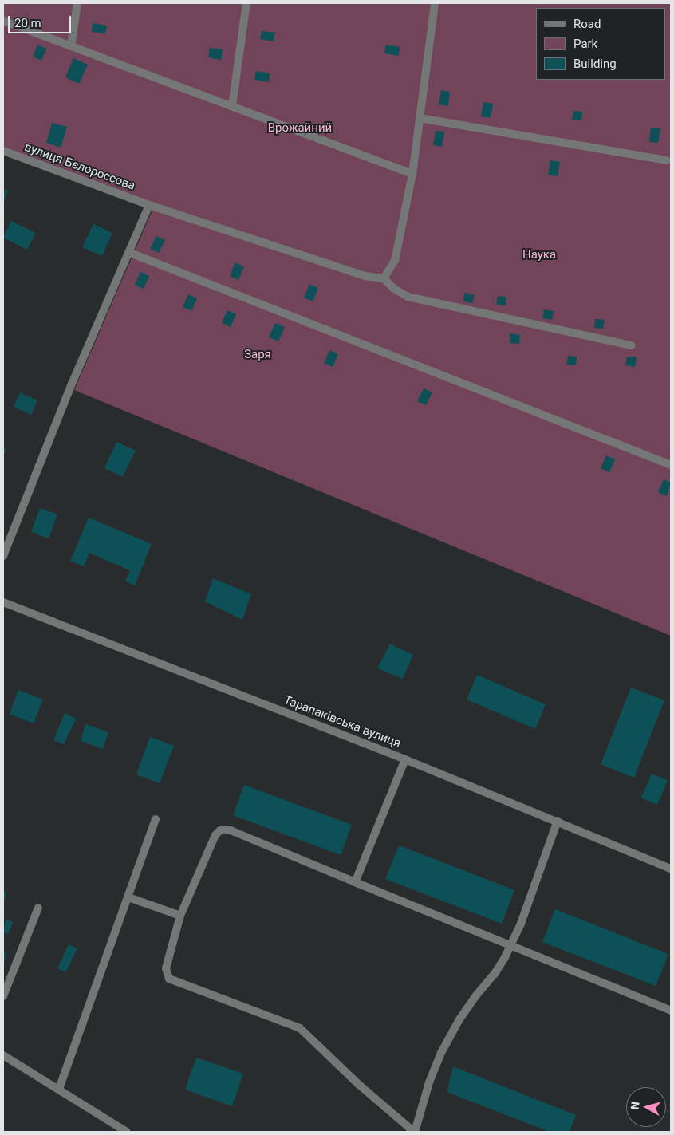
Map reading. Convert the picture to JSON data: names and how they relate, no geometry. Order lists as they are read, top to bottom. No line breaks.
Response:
{"streets":{"street":["вулиця Бєлороссова","Тарапаківська вулиця"]},"parks":["Врожайний","Наука","Заря"],"legend":["Road","Park","Building"],"scale_bar":"20 m","north":"left"}
